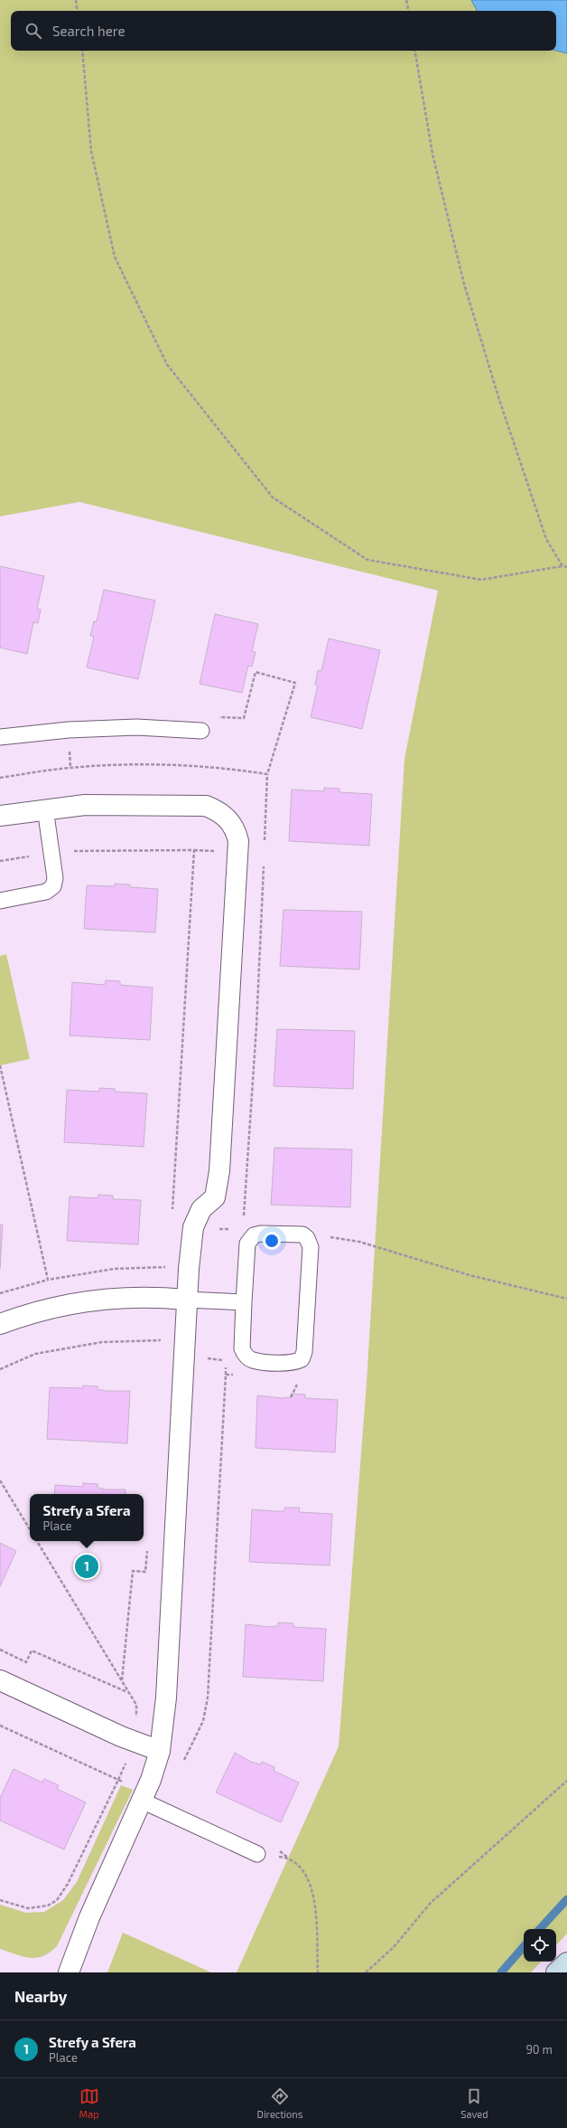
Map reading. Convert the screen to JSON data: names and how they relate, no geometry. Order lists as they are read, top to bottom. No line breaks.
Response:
{"page":{"search":"Search here","popup":["Strefy a Sfera","Place"],"pins":"1","heading":"Nearby","list":[{"mark":"1","name":"Strefy a Sfera","note":"Place","value":"90 m"}],"nav":["Map","Directions","Saved"]}}
